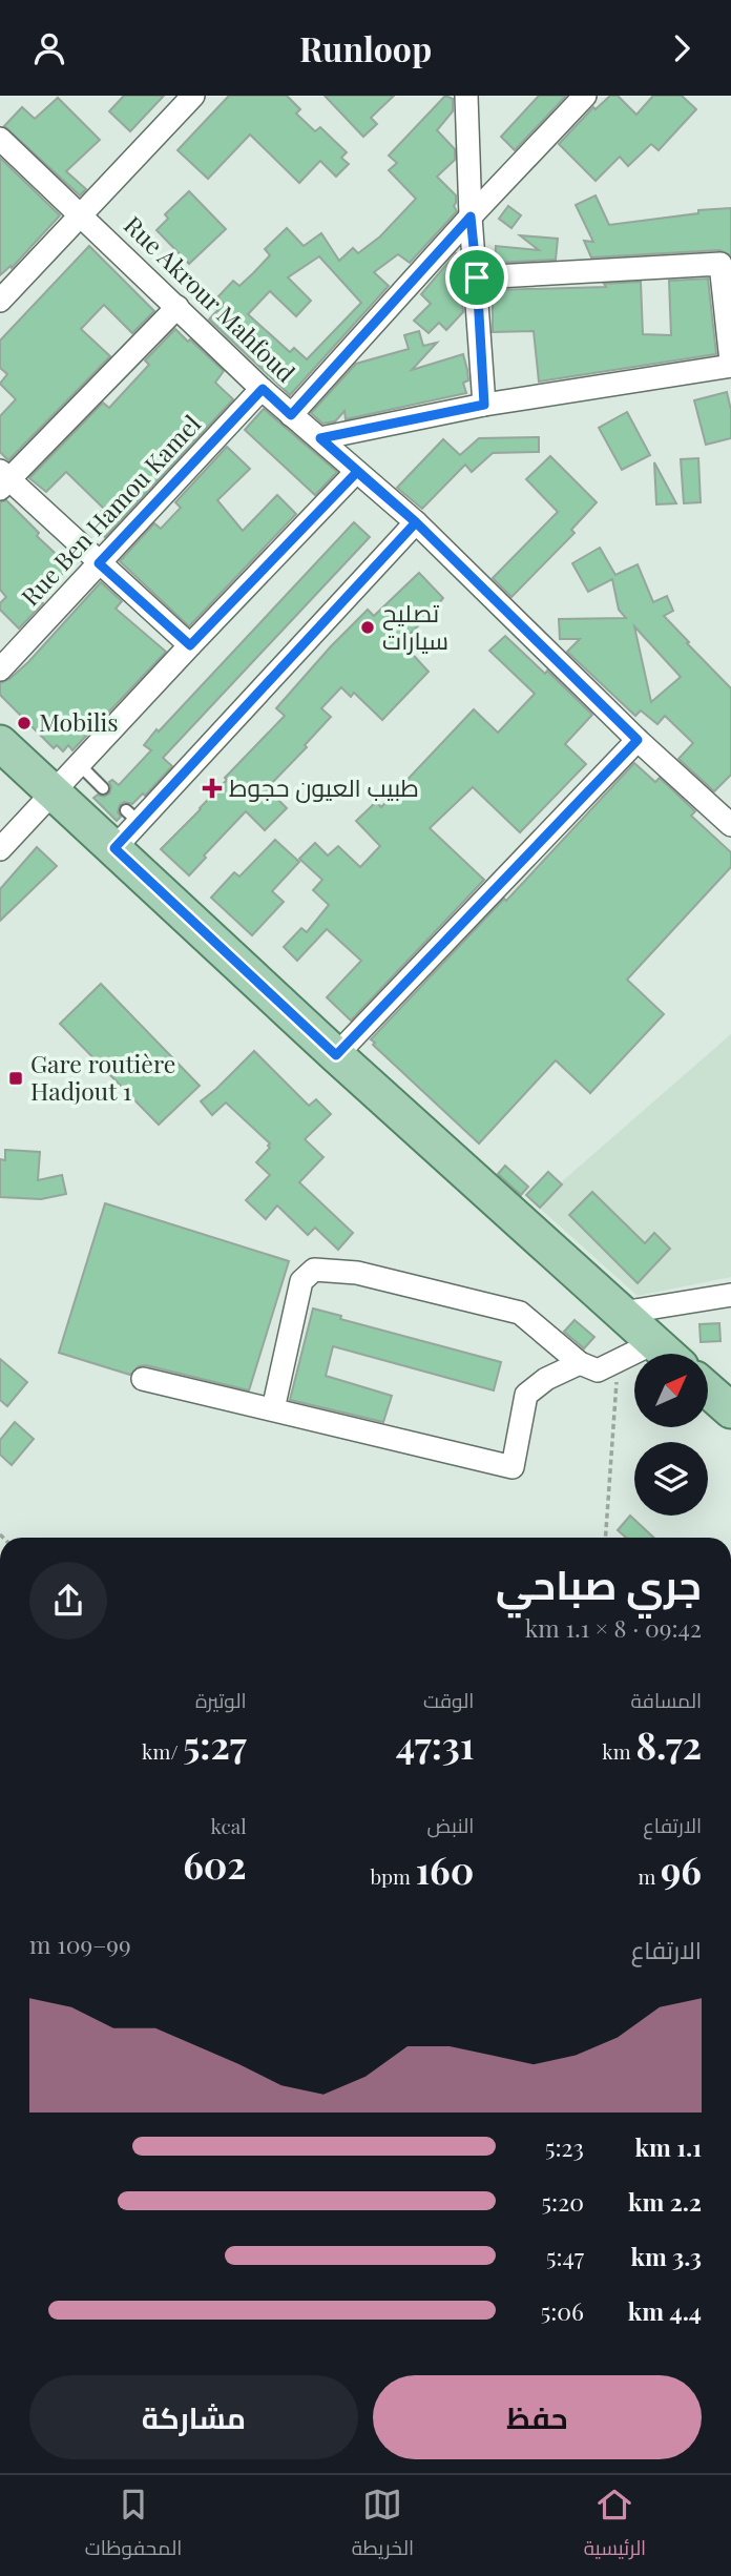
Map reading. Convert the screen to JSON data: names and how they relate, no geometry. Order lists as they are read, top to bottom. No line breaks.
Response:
{"streets":{"street":["Rue Akrour Mahfoud","Rue Ben Hamou Kamel"]},"crossings":[["Rue Akrour Mahfoud","Rue Ben Hamou Kamel"]],"places":{"other":["تصليح سيارات","Mobilis"],"health":["طبيب العيون حجوط"],"transit":["Gare routière Hadjout 1"]},"north":"top right","page":{"header":"Runloop","heading":["جري صباحي","09:42 · 8 × 1.1 km"],"stats":[["المسافة","8.72 km"],["الوقت","47:31"],["الوتيرة","5:27 /km"],["الارتفاع","96 m"],["النبض","160 bpm"],["kcal","602"]],"chart":["الارتفاع","99–109 m"],"list":[{"name":"1.1 km","note":"5:23"},{"name":"2.2 km","note":"5:20"},{"name":"3.3 km","note":"5:47"},{"name":"4.4 km","note":"5:06"}],"buttons":["حفظ","مشاركة"],"tabs":["الرئيسية","الخريطة","المحفوظات"]}}
